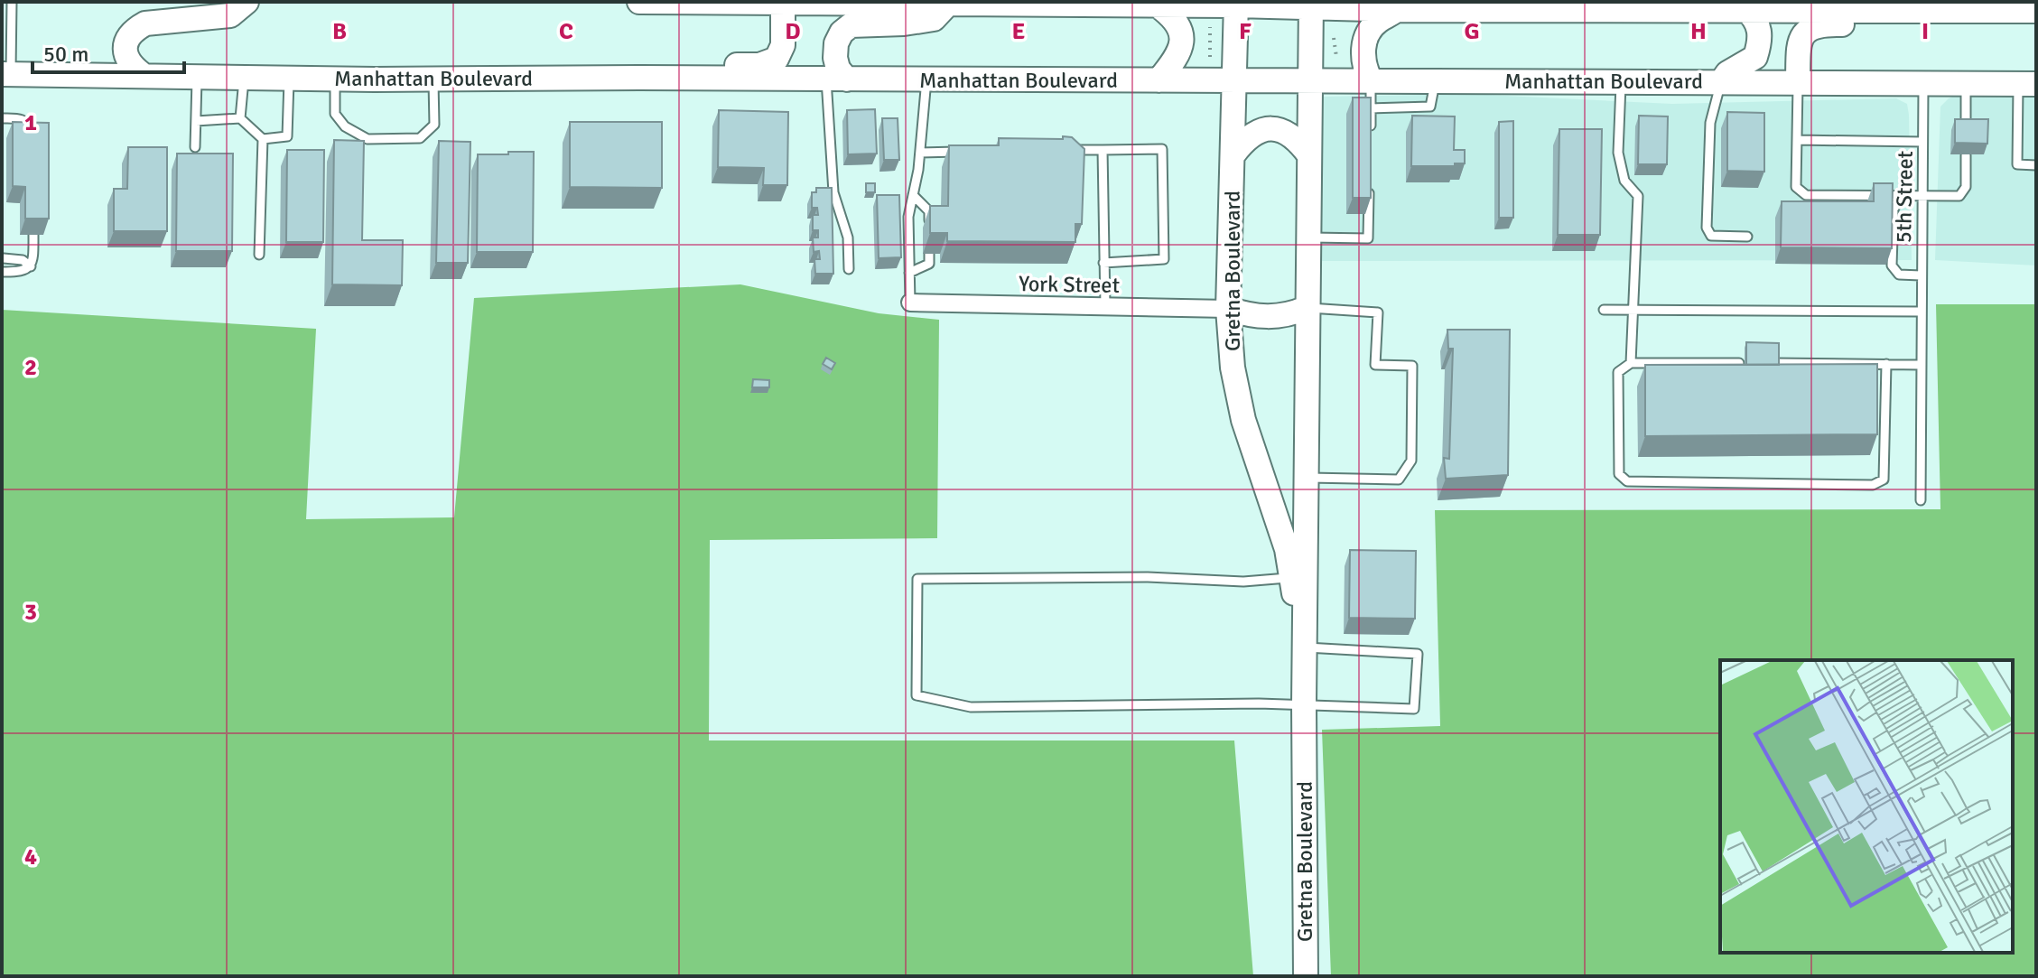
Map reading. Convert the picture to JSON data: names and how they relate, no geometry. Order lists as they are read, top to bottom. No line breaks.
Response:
{"streets":{"street":["Manhattan Boulevard","Gretna Boulevard","York Street"],"lane":["5th Street"]},"crossings":[["Manhattan Boulevard","5th Street"],["Manhattan Boulevard","Gretna Boulevard"],["Gretna Boulevard","York Street"]],"scale_bar":"50 m","grid":{"columns":["B","C","D","E","F","G","H","I"],"rows":["1","2","3","4"]}}
